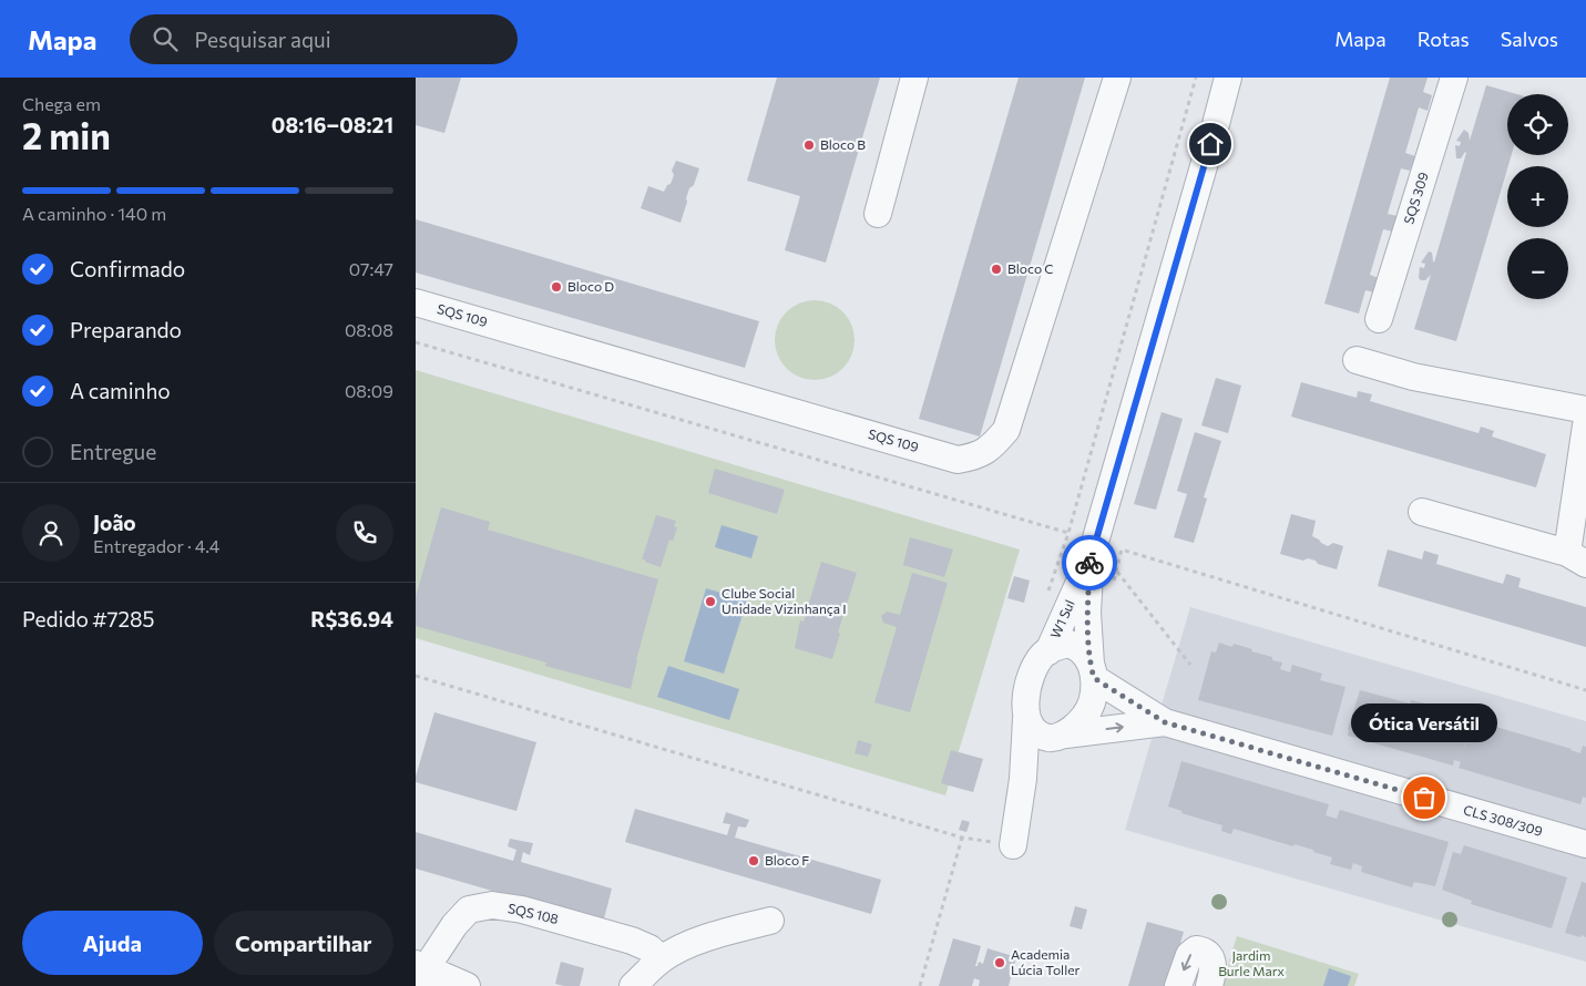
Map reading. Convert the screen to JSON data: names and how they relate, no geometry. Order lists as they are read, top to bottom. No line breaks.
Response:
{"streets":{"street":["SQS 309","SQS 109","W1 Sul","CLS 308/309","SQS 108"]},"crossings":[["W1 Sul","CLS 308/309"]],"parks":["Jardim Burle Marx"],"places":["Bloco B","Bloco C","Bloco D","Clube Social Unidade Vizinhança I","Ótica Versátil","Bloco F","Academia Lúcia Toller"],"page":{"header":"Mapa","search":"Pesquisar aqui","nav":["Mapa","Rotas","Salvos"],"heading":["2 min","Chega em","08:16–08:21"],"panel":["João","Entregador · 4.4","Pedido #7285","R$36.94"],"map_buttons":["+","−"],"bar":"A caminho · 140 m","list":[["Confirmado","07:47"],["Preparando","08:08"],["A caminho","08:09"],"Entregue"],"bubble":"Ótica Versátil","buttons":["Ajuda","Compartilhar"]}}
